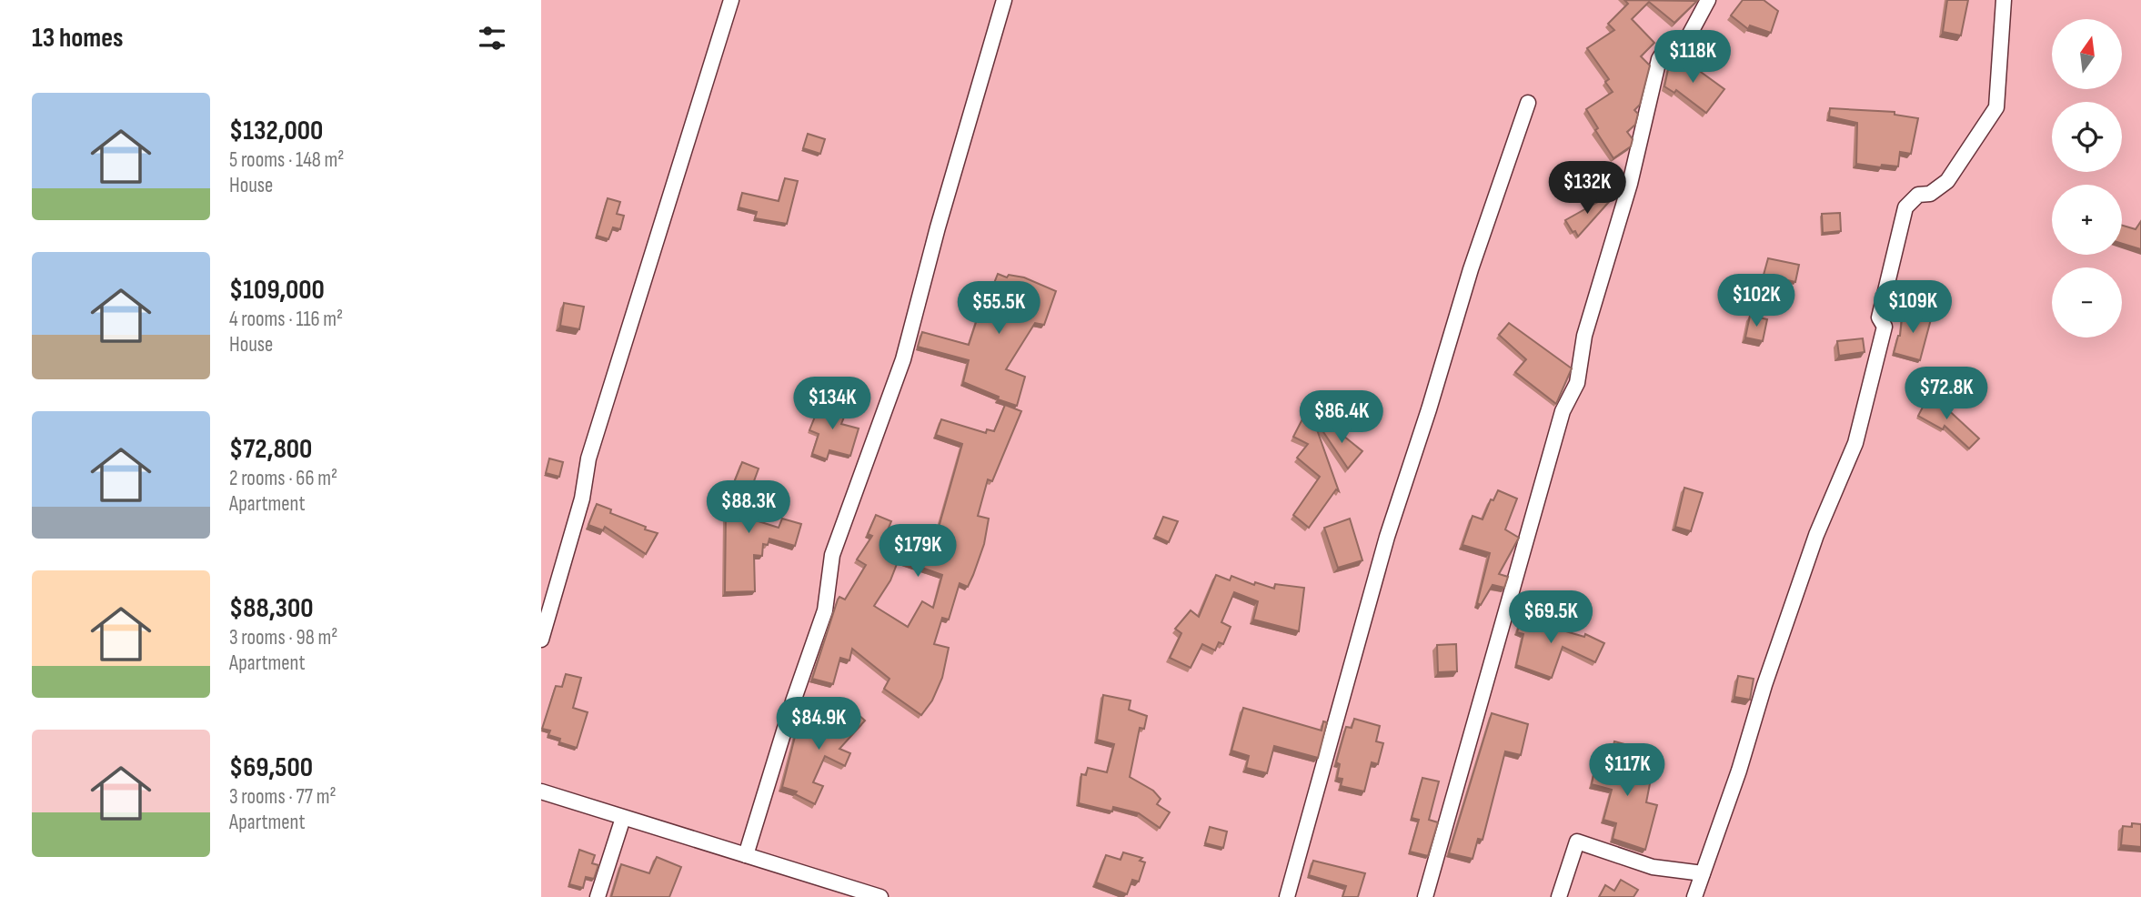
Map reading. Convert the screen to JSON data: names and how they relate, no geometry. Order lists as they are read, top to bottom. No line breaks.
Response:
{"north":"top","page":{"heading":"13 homes","map_buttons":["+","−"],"price":["$118K","$132K","$102K","$109K","$55.5K","$72.8K","$134K","$86.4K","$88.3K","$179K","$69.5K","$84.9K","$117K"],"list":[{"name":"$132,000","note":"5 rooms · 148 m² · House"},{"name":"$109,000","note":"4 rooms · 116 m² · House"},{"name":"$72,800","note":"2 rooms · 66 m² · Apartment"},{"name":"$88,300","note":"3 rooms · 98 m² · Apartment"},{"name":"$69,500","note":"3 rooms · 77 m² · Apartment"}]}}
